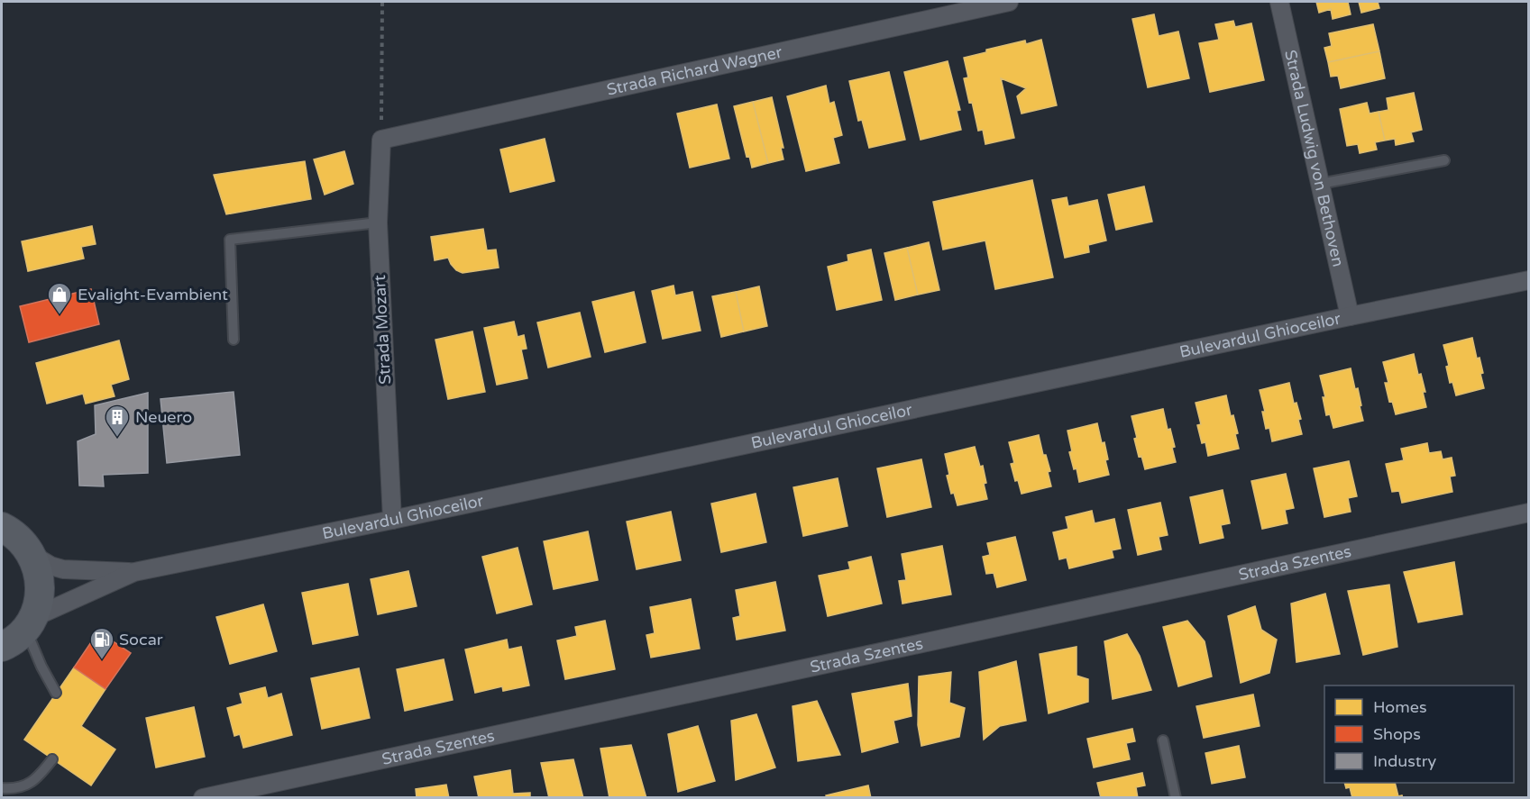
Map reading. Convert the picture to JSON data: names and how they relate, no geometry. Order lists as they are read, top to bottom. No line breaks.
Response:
{"streets":{"street":["Strada Richard Wagner","Strada Ludwig von Bethoven","Strada Mozart","Bulevardul Ghioceilor","Strada Szentes"]},"crossings":[["Strada Richard Wagner","Strada Mozart"],["Strada Ludwig von Bethoven","Bulevardul Ghioceilor"],["Strada Mozart","Bulevardul Ghioceilor"]],"places":{"shop":["Evalight-Evambient"],"building":["Neuero"],"fuel station":["Socar"]},"legend":["Homes","Shops","Industry"]}
